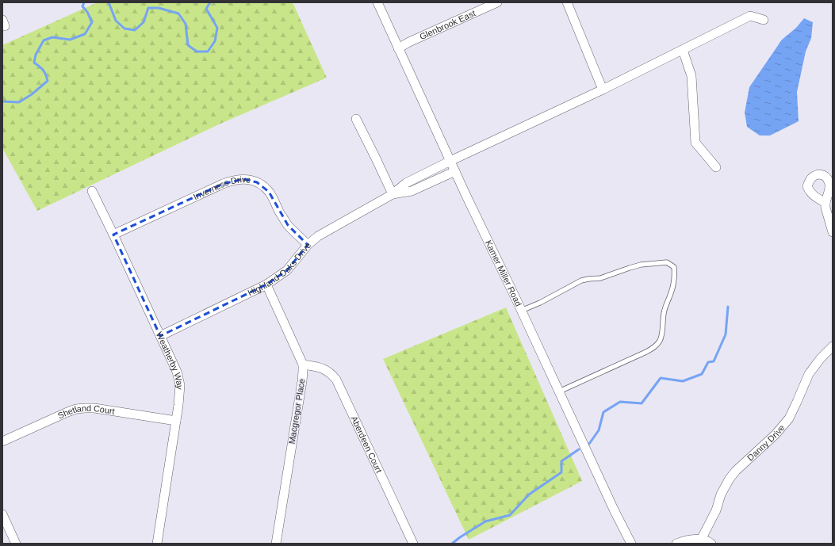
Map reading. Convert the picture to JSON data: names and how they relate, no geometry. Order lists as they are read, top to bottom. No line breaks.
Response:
{"streets":{"street":["Glenbrook East","Inverness Drive","Highland Oaks Drive","Kamer Miller Road","Weatherby Way","Macgregor Place","Shetland Court","Danny Drive","Aberdeen Court"]},"crossings":[["Glenbrook East","Kamer Miller Road"],["Inverness Drive","Highland Oaks Drive"],["Inverness Drive","Weatherby Way"],["Highland Oaks Drive","Kamer Miller Road"],["Highland Oaks Drive","Weatherby Way"],["Highland Oaks Drive","Macgregor Place"],["Weatherby Way","Shetland Court"],["Macgregor Place","Aberdeen Court"]]}
